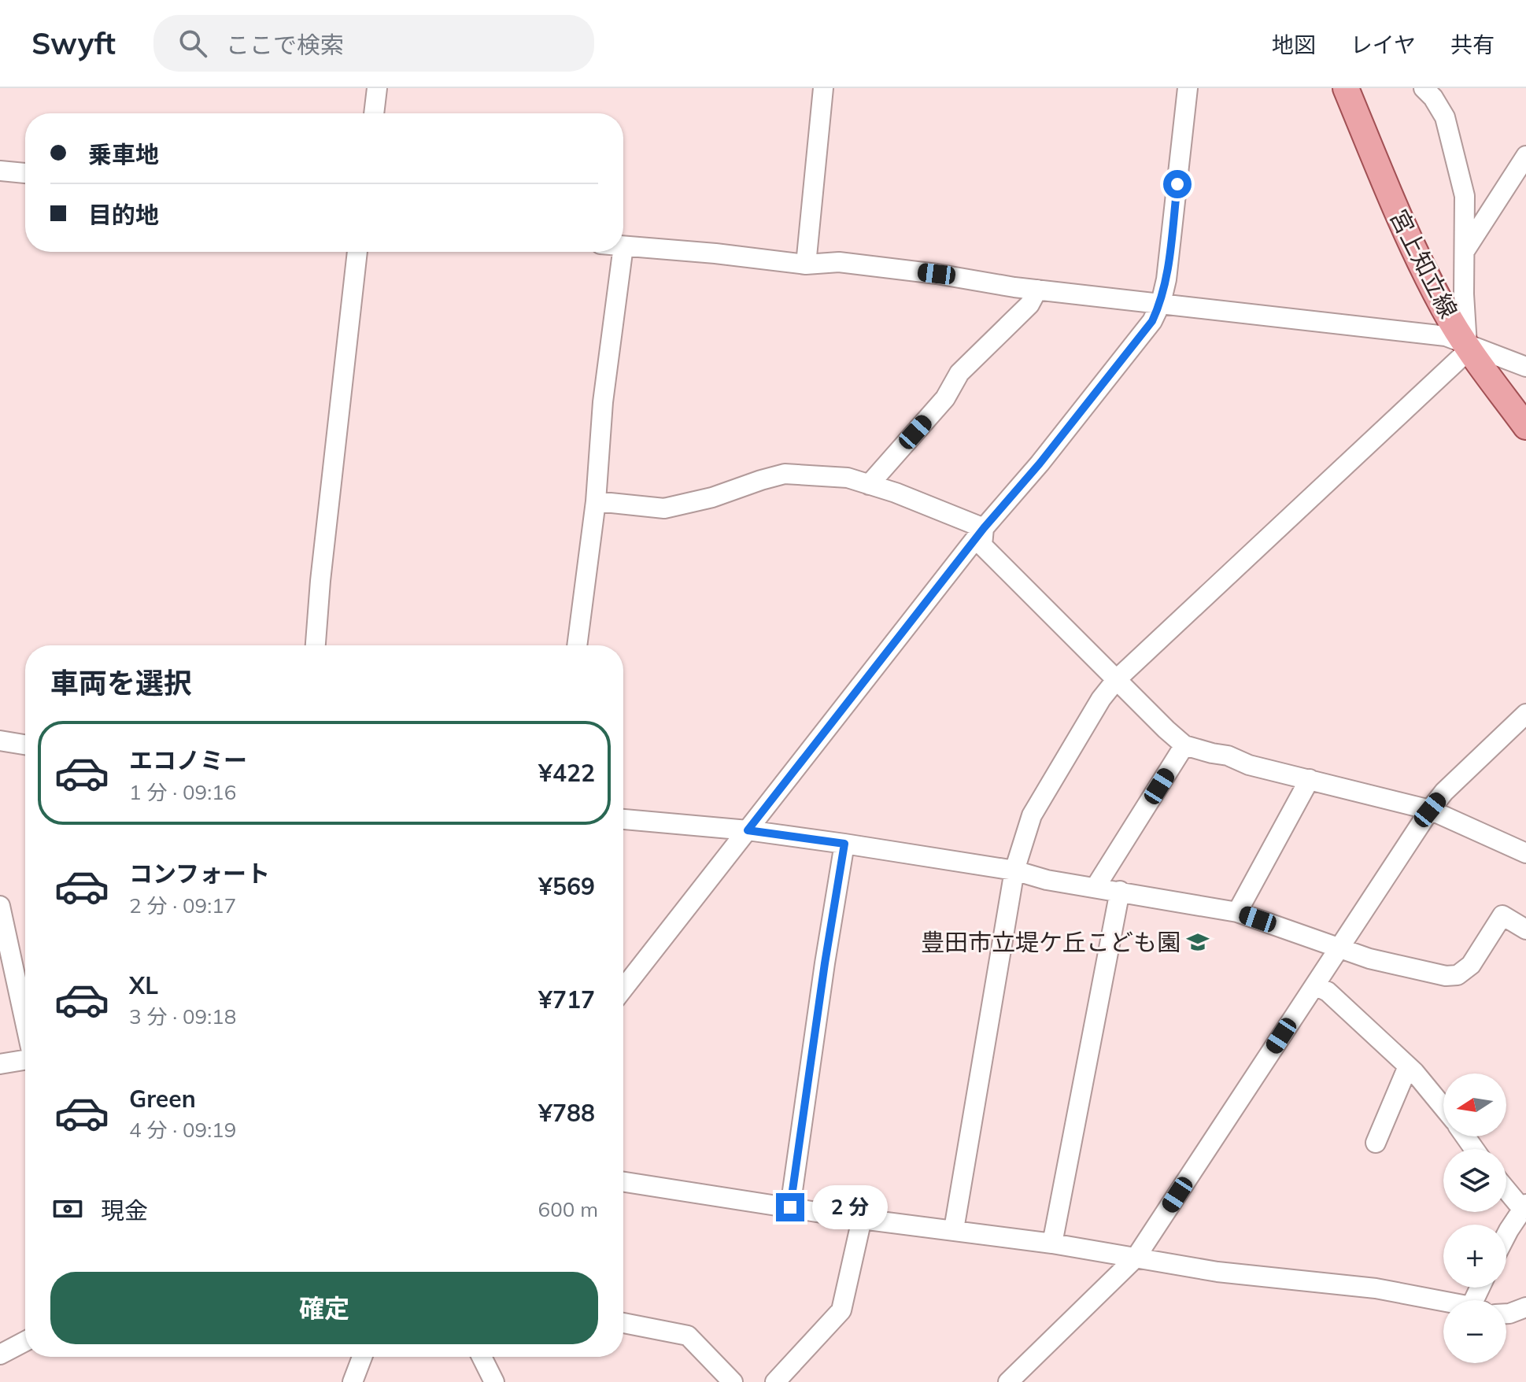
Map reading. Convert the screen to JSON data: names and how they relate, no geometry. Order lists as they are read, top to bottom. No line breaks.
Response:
{"streets":{"main road":["宮上知立線"]},"places":{"school or university":["豊田市立堤ケ丘こども園"]},"north":"left","page":{"header":"Swyft","search":"ここで検索","nav":["地図","レイヤ","共有"],"banner":["乗車地","目的地"],"heading":"車両を選択","list":[{"name":"エコノミー","note":"1 分 · 09:16","value":"¥422"},{"name":"コンフォート","note":"2 分 · 09:17","value":"¥569"},{"name":"XL","note":"3 分 · 09:18","value":"¥717"},{"name":"Green","note":"4 分 · 09:19","value":"¥788"}],"map_buttons":["+","−"],"pay":["現金","600 m"],"bubble":"2 分","buttons":"確定"}}
